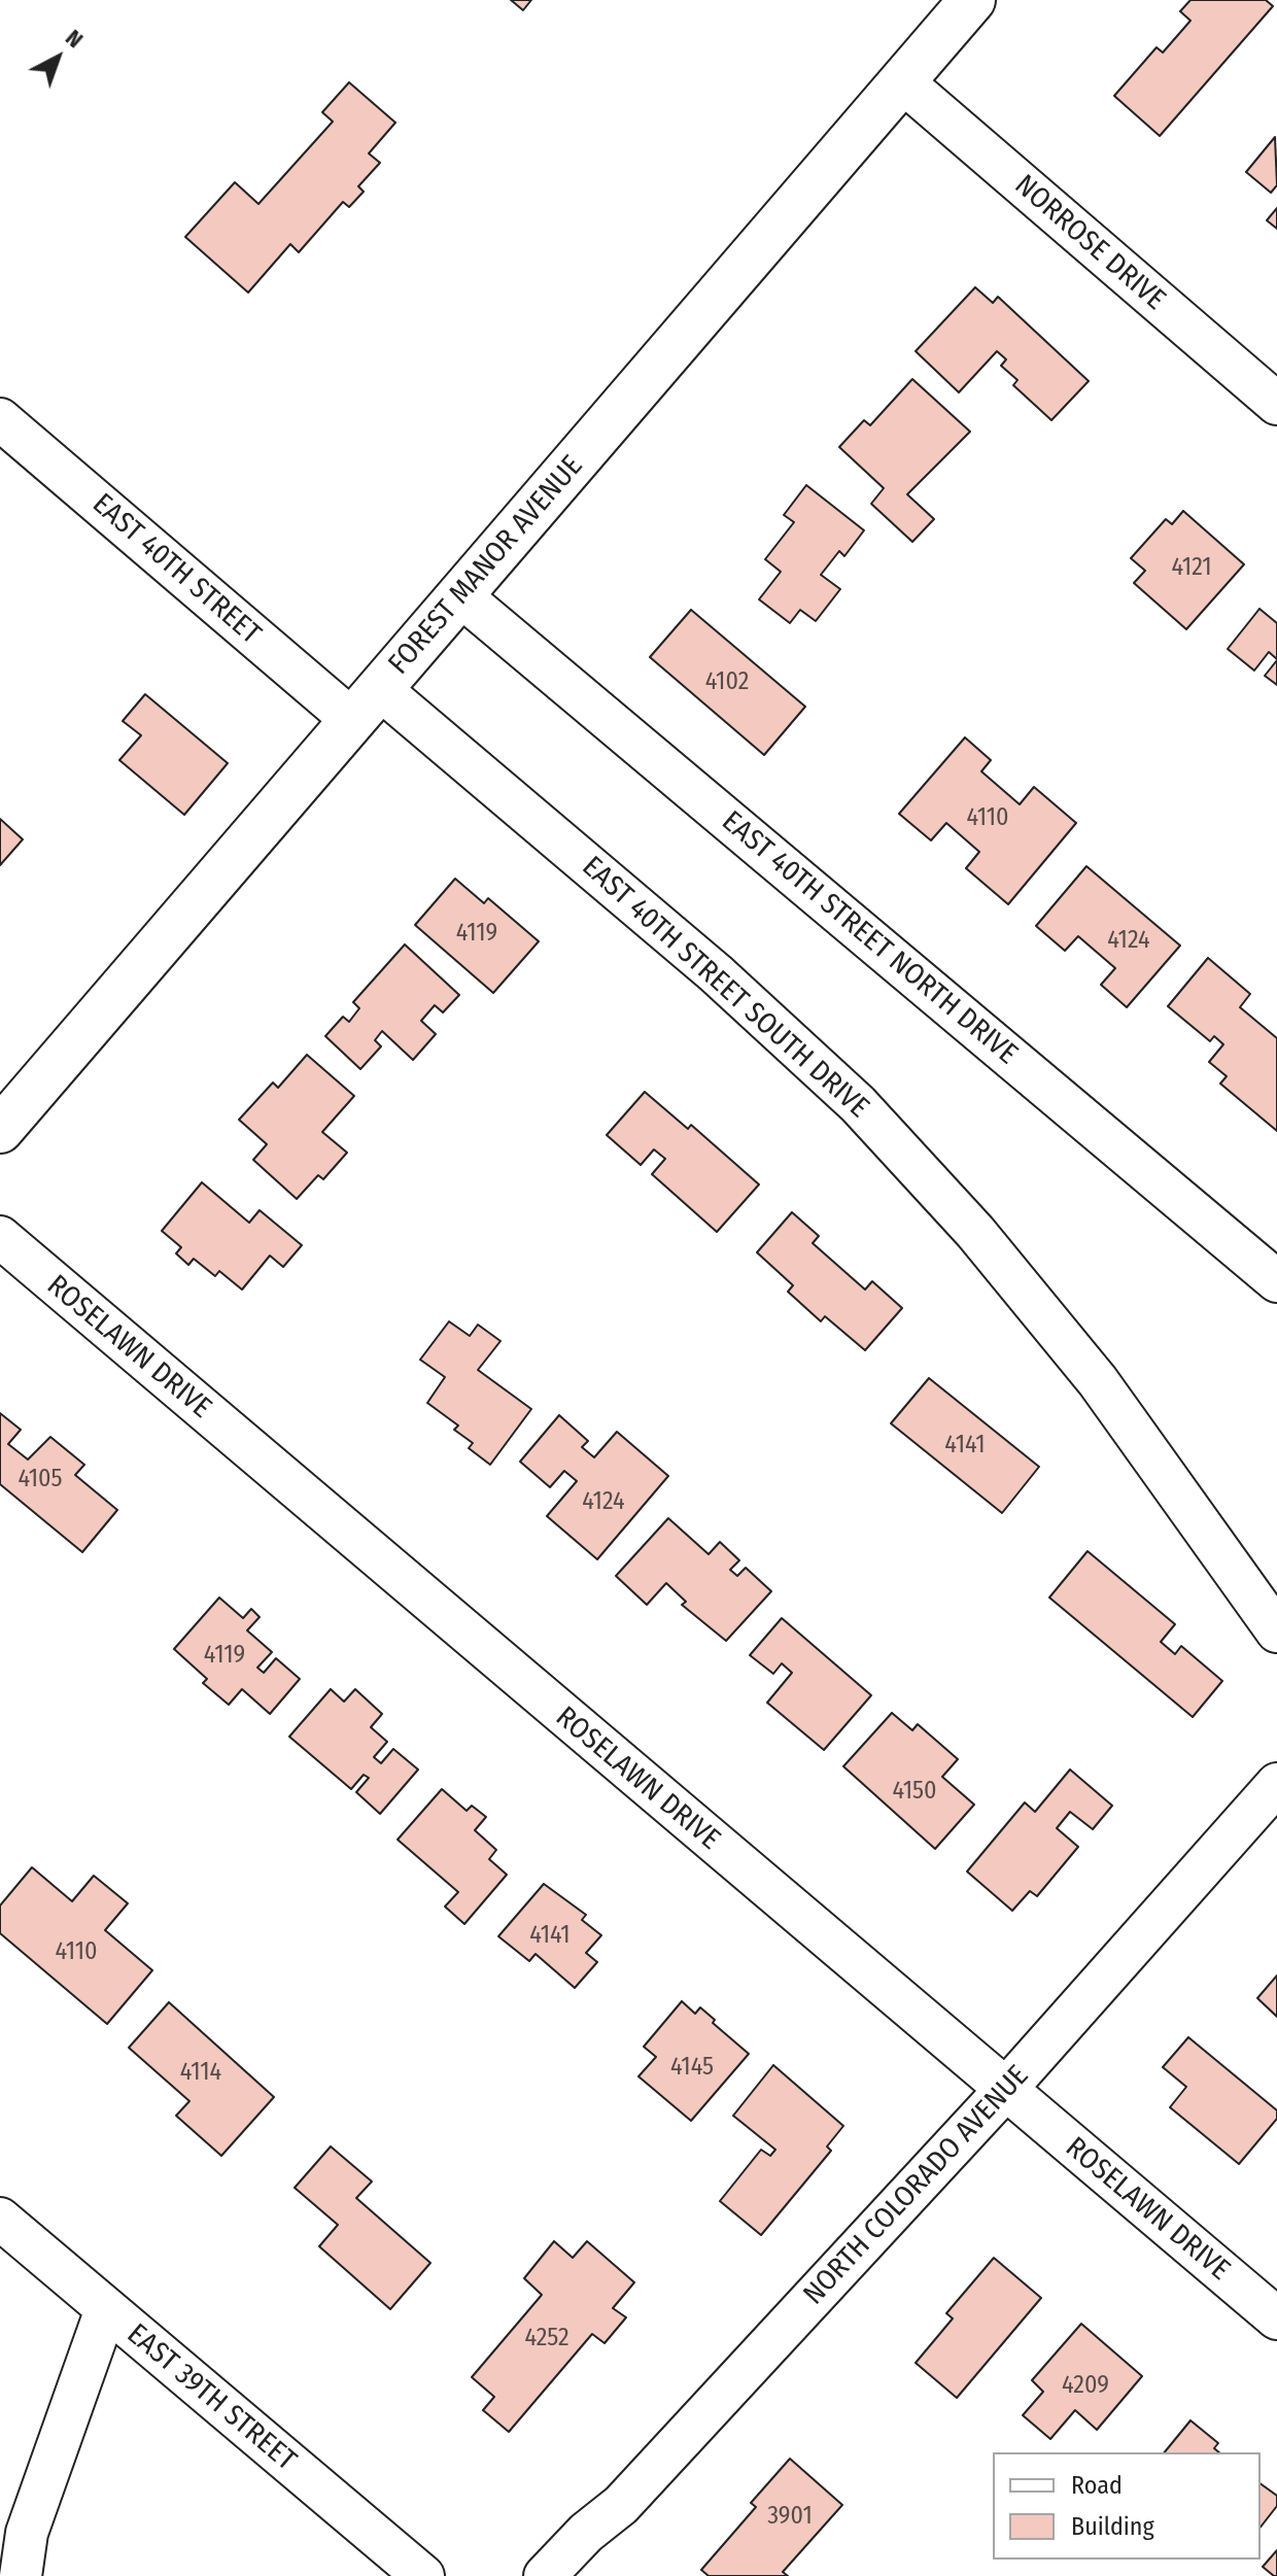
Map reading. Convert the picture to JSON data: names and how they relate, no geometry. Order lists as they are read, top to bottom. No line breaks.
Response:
{"streets":{"street":["NORROSE DRIVE","FOREST MANOR AVENUE","EAST 40TH STREET","EAST 40TH STREET NORTH DRIVE","EAST 40TH STREET SOUTH DRIVE","ROSELAWN DRIVE","NORTH COLORADO AVENUE","EAST 39TH STREET"]},"crossings":[["NORROSE DRIVE","FOREST MANOR AVENUE"],["FOREST MANOR AVENUE","EAST 40TH STREET"],["FOREST MANOR AVENUE","EAST 40TH STREET NORTH DRIVE"],["FOREST MANOR AVENUE","EAST 40TH STREET SOUTH DRIVE"],["EAST 40TH STREET","EAST 40TH STREET SOUTH DRIVE"],["ROSELAWN DRIVE","NORTH COLORADO AVENUE"]],"house_numbers":["4121","4102","4110","4119","4124","4141","4105","4124","4119","4150","4141","4110","4145","4114","4252","4209","3901"],"legend":["Road","Building"],"north":"top right"}
